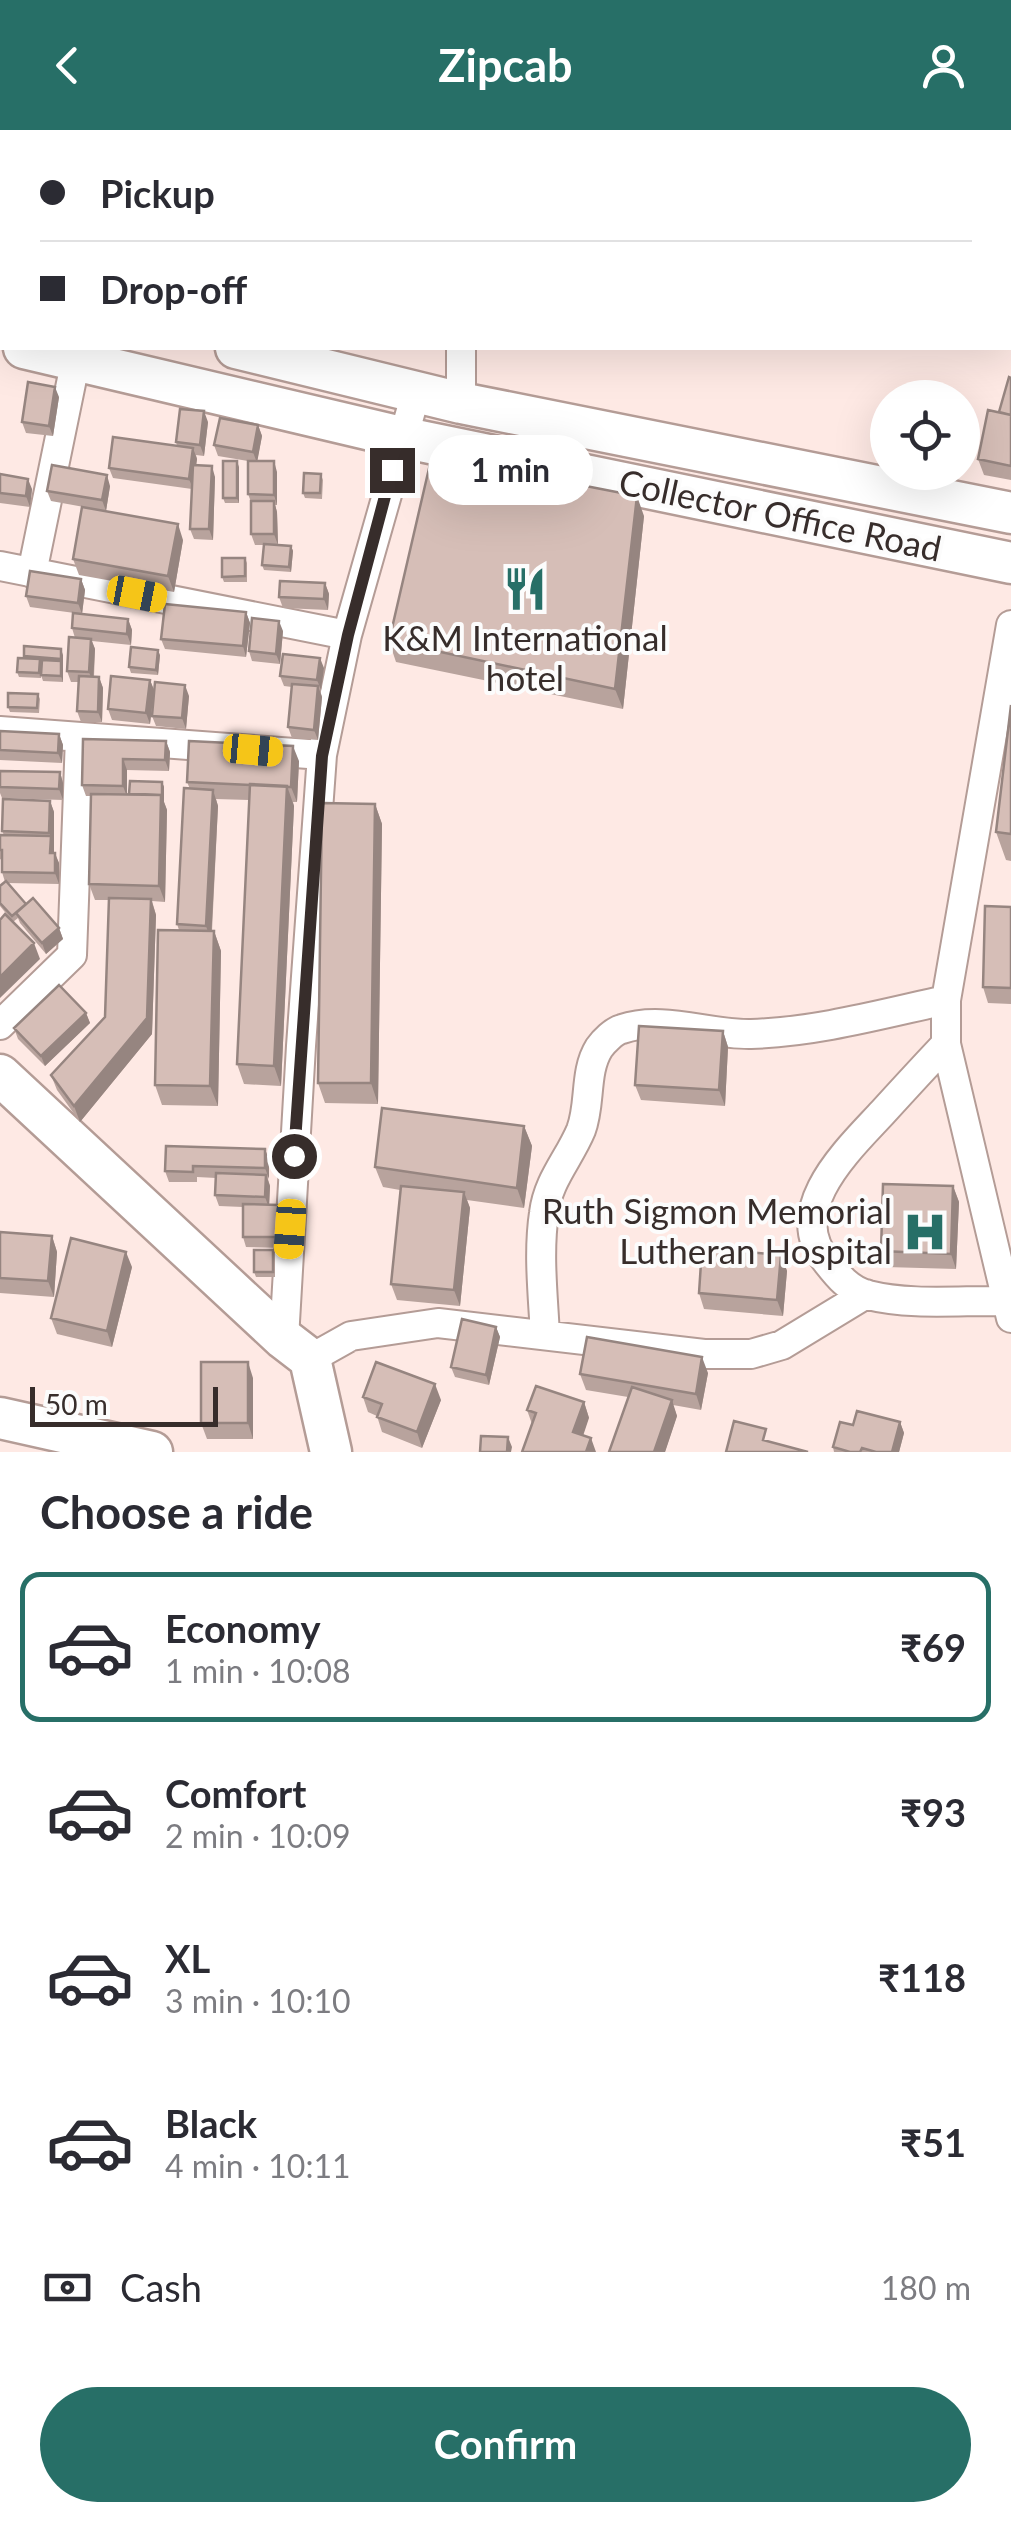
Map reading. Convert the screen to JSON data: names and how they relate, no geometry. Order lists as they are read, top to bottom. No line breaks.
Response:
{"streets":{"street":["Collector Office Road"]},"places":{"restaurant":["K&M International hotel"],"hospital":["Ruth Sigmon Memorial Lutheran Hospital"]},"scale_bar":"50 m","page":{"header":"Zipcab","banner":["Pickup","Drop-off"],"bubble":"1 min","scale":"50 m","heading":"Choose a ride","list":[{"name":"Economy","note":"1 min · 10:08","value":"₹69"},{"name":"Comfort","note":"2 min · 10:09","value":"₹93"},{"name":"XL","note":"3 min · 10:10","value":"₹118"},{"name":"Black","note":"4 min · 10:11","value":"₹51"}],"pay":["Cash","180 m"],"buttons":"Confirm"}}
